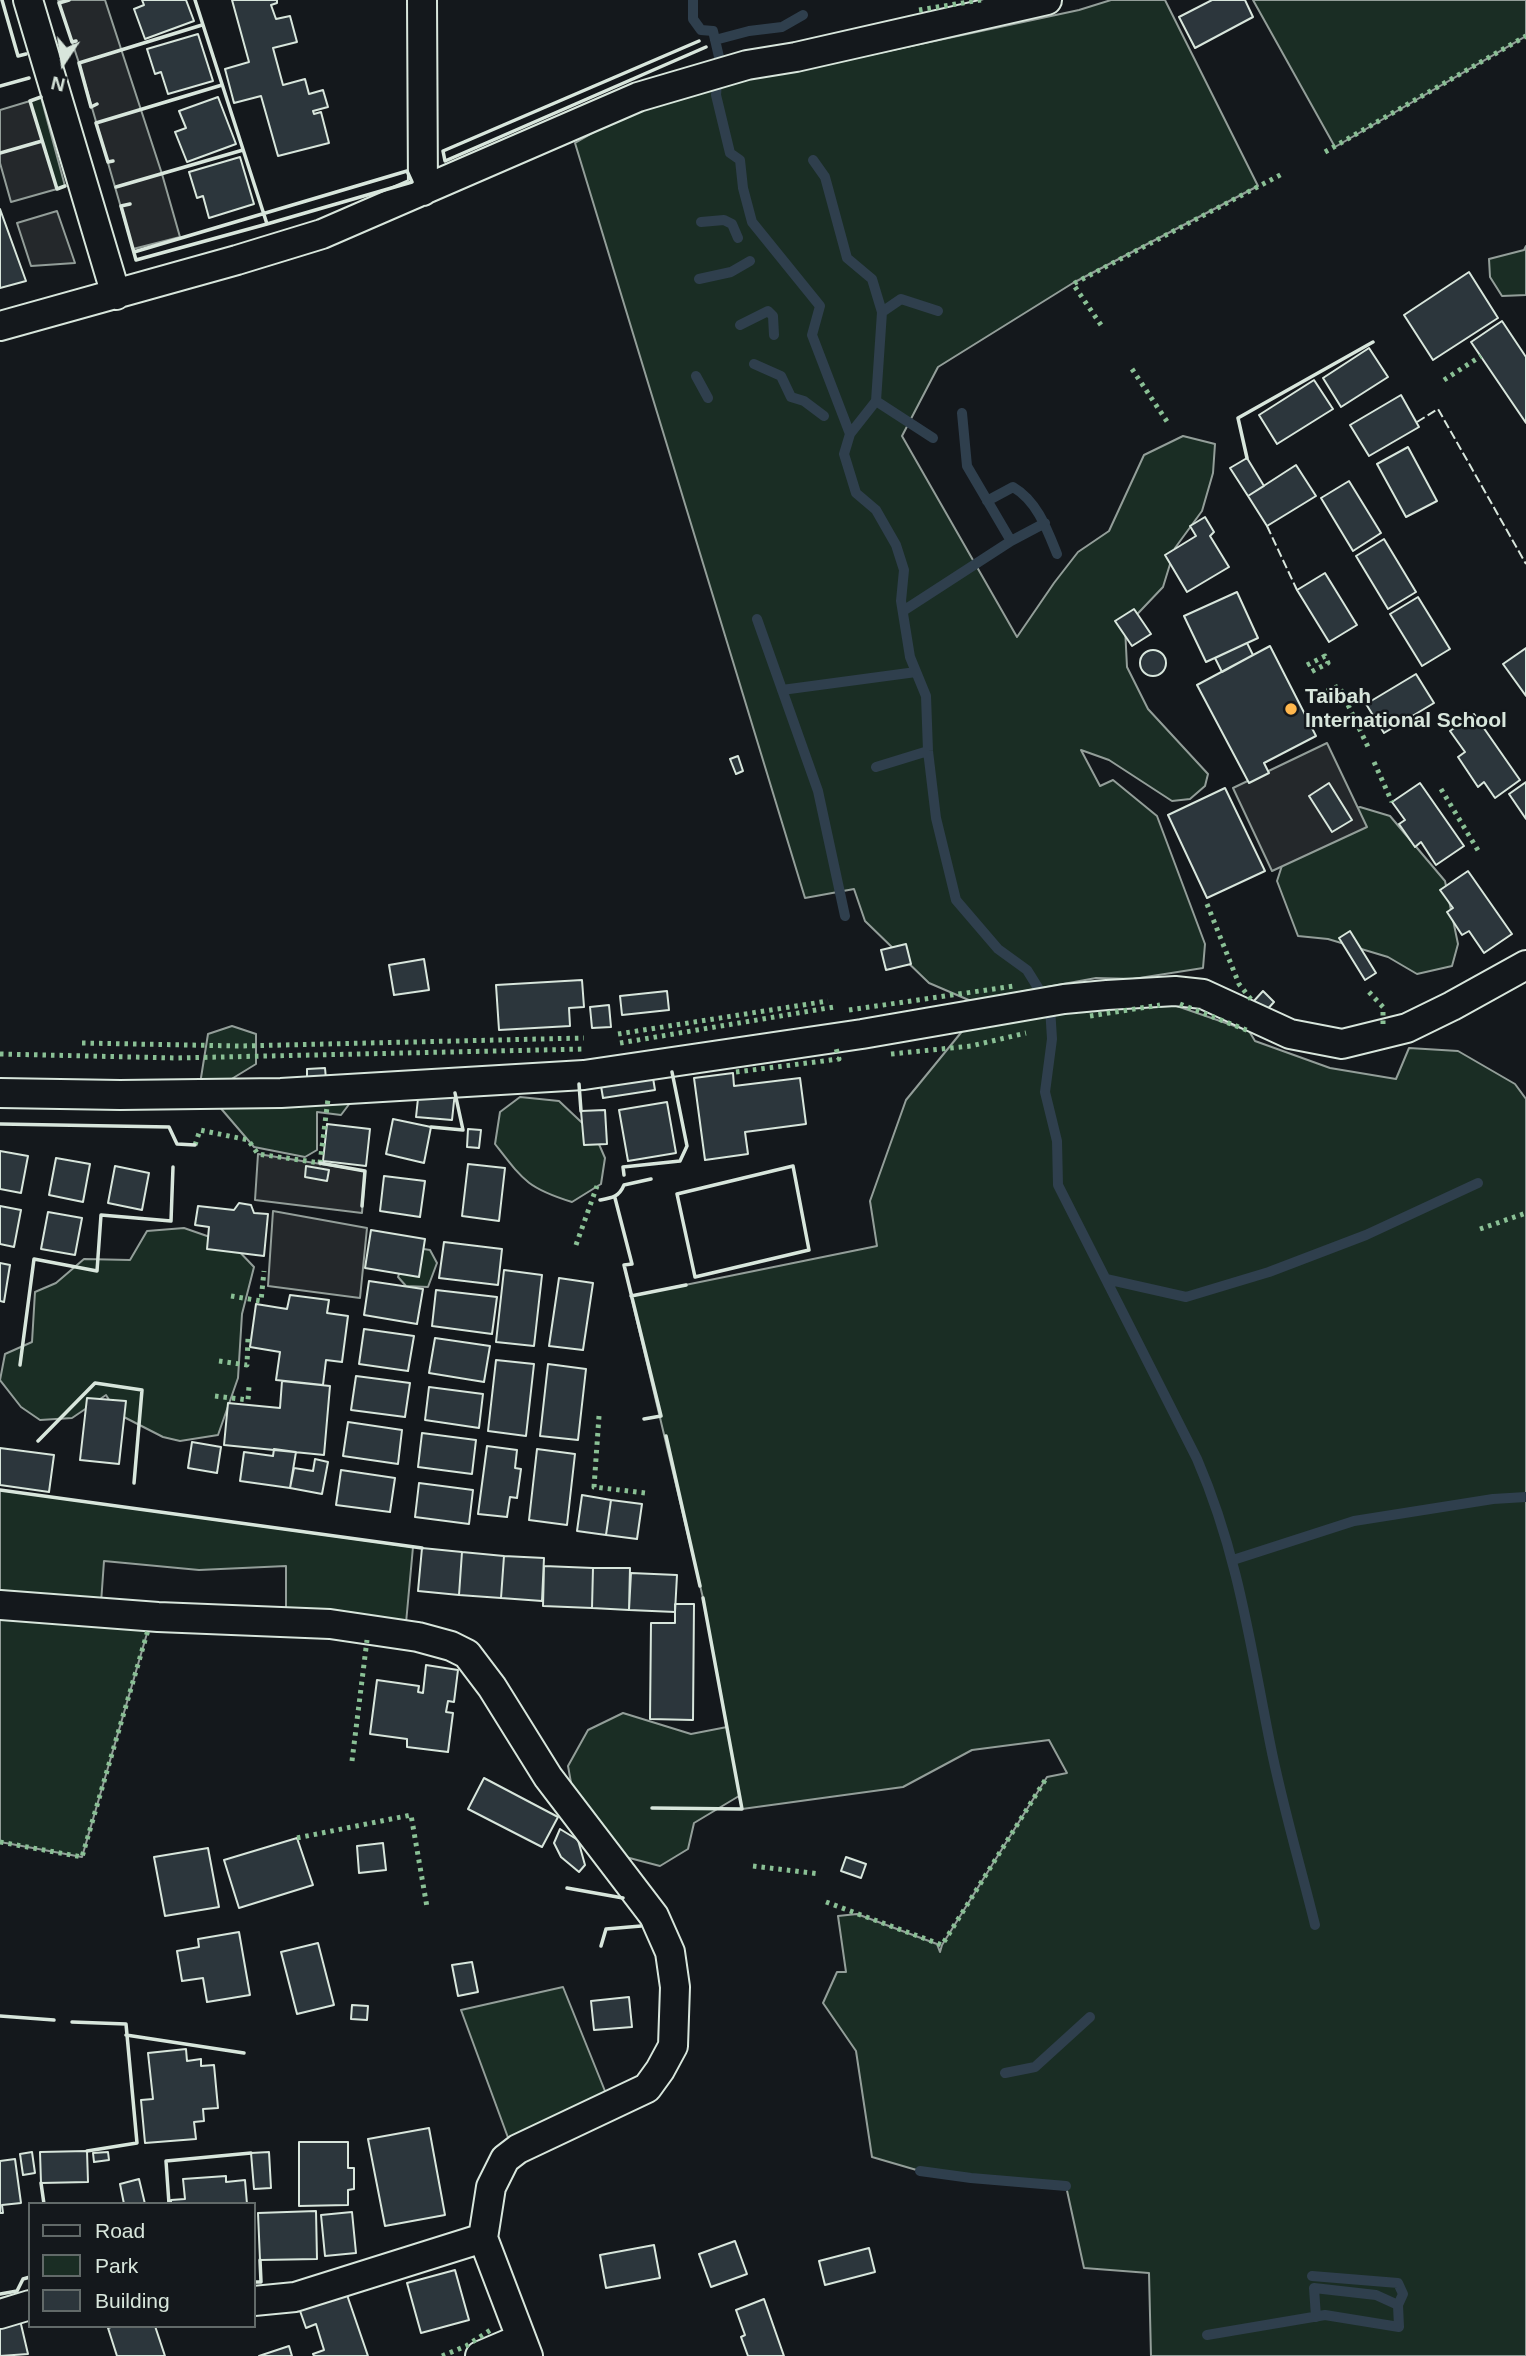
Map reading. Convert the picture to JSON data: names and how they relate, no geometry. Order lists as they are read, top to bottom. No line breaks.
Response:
{"places":["Taibah International School"],"legend":["Road","Park","Building"],"north":"bottom"}
